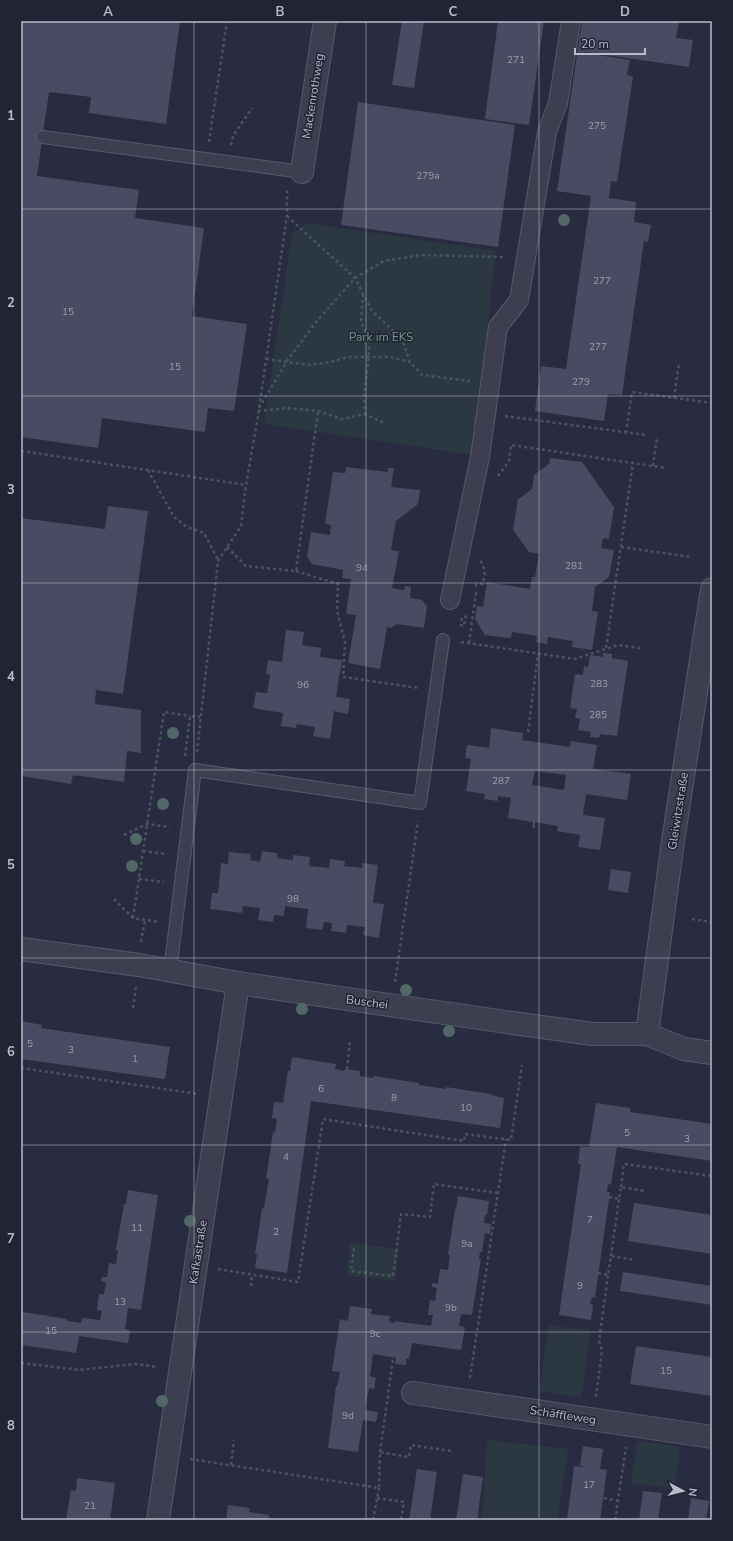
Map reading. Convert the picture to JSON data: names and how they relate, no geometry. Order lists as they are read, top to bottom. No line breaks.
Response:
{"streets":{"street":["Mackenrothweg","Gleiwitzstraße","Buschei","Kafkastraße","Schäffleweg"]},"crossings":[["Gleiwitzstraße","Buschei"],["Buschei","Kafkastraße"]],"parks":["Park im EKS"],"house_numbers":["271","275","279a","277","15","277","15","279","281","94","283","96","285","287","98","5","3","1","6","8","10","5","3","4","7","11","2","9a","9","13","9b","15","9c","15","9d","17","21"],"scale_bar":"20 m","north":"right","grid":{"columns":["A","B","C","D"],"rows":["1","2","3","4","5","6","7","8"]}}
